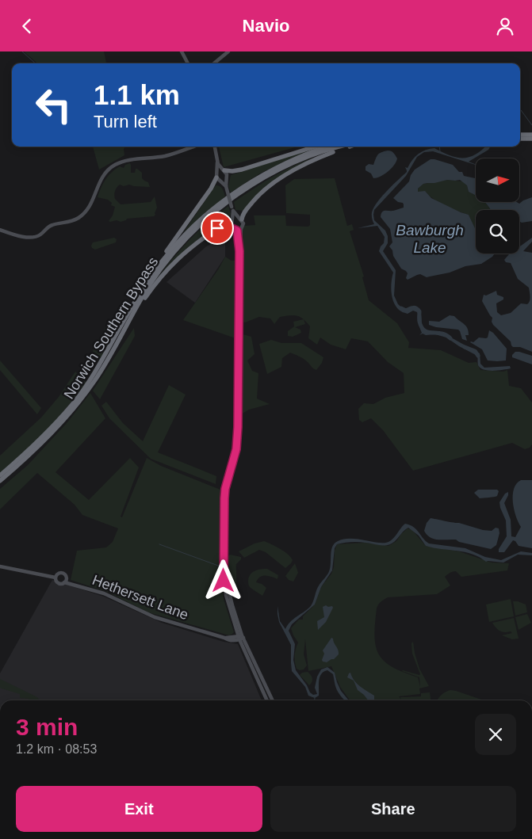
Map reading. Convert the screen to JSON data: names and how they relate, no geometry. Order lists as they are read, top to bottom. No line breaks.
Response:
{"streets":{"highway":["Norwich Southern Bypass"],"main road":["Hethersett Lane"]},"water":["Bawburgh Lake"],"north":"right","page":{"header":"Navio","turn":["1.1 km","Turn left"],"heading":["3 min","1.2 km · 08:53"],"buttons":["Exit","Share"]}}
